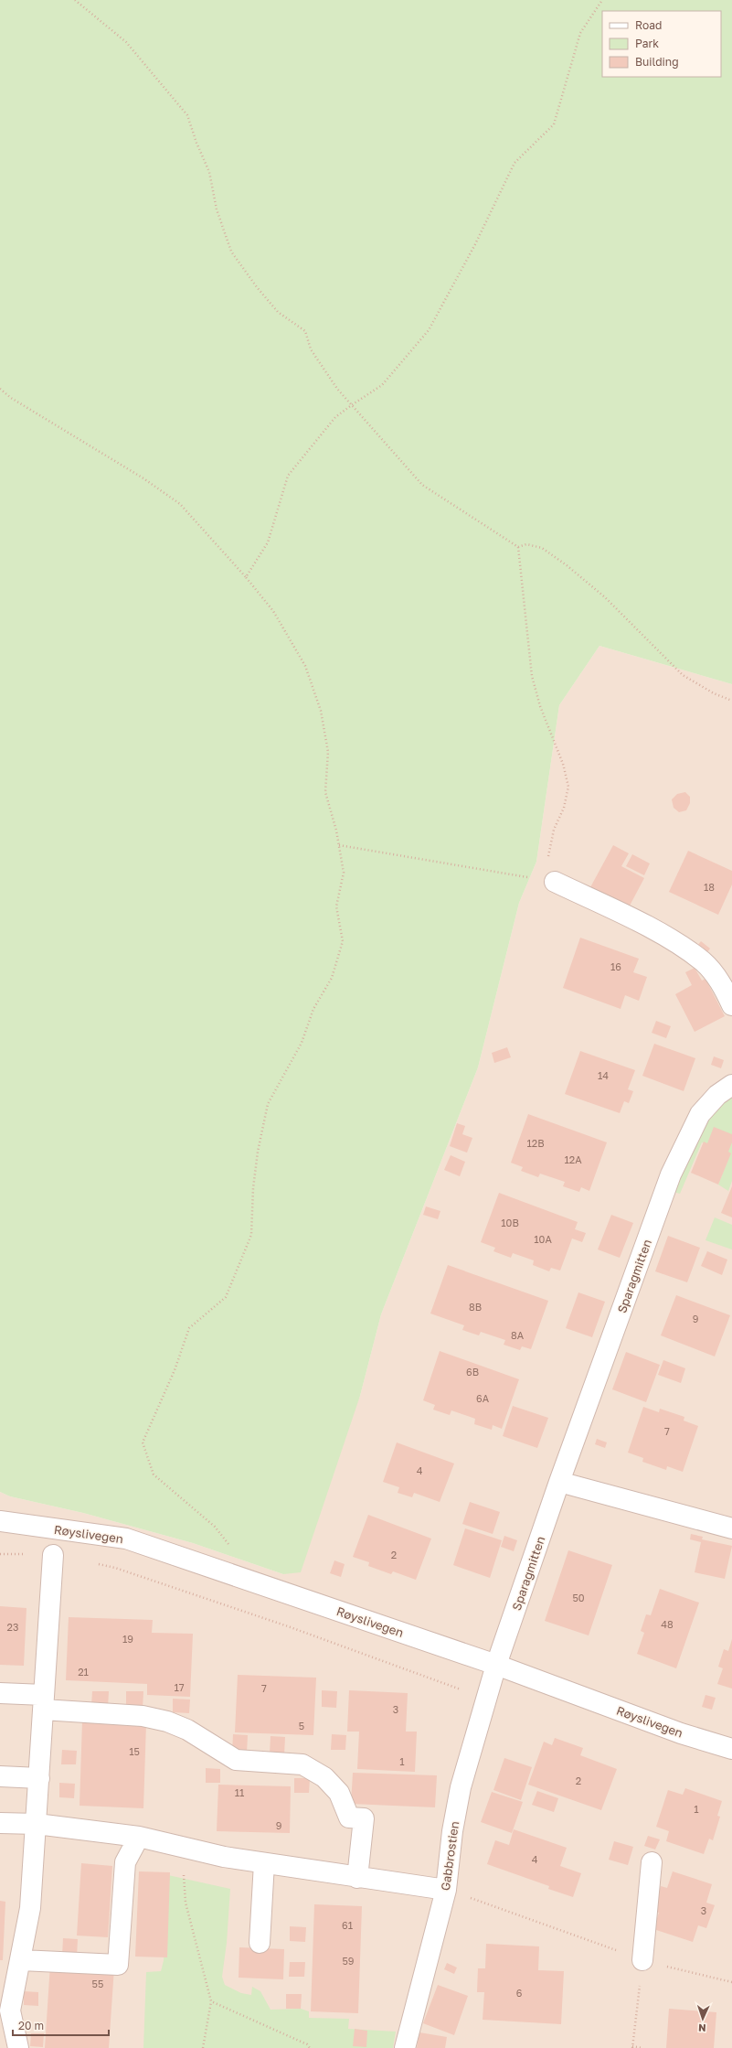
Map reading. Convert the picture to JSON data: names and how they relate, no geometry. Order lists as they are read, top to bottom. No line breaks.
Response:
{"streets":{"street":["Sparagmitten","Røyslivegen","Gabbrostien"]},"crossings":[["Sparagmitten","Røyslivegen"],["Sparagmitten","Gabbrostien"],["Røyslivegen","Gabbrostien"]],"house_numbers":["18","16","14","12B","12A","10B","10A","8B","9","8A","6B","6A","7","4","2","50","48","23","19","21","17","7","3","5","15","1","2","11","1","9","4","3","61","59","55","6"],"legend":["Road","Park","Building"],"scale_bar":"20 m","north":"bottom"}
